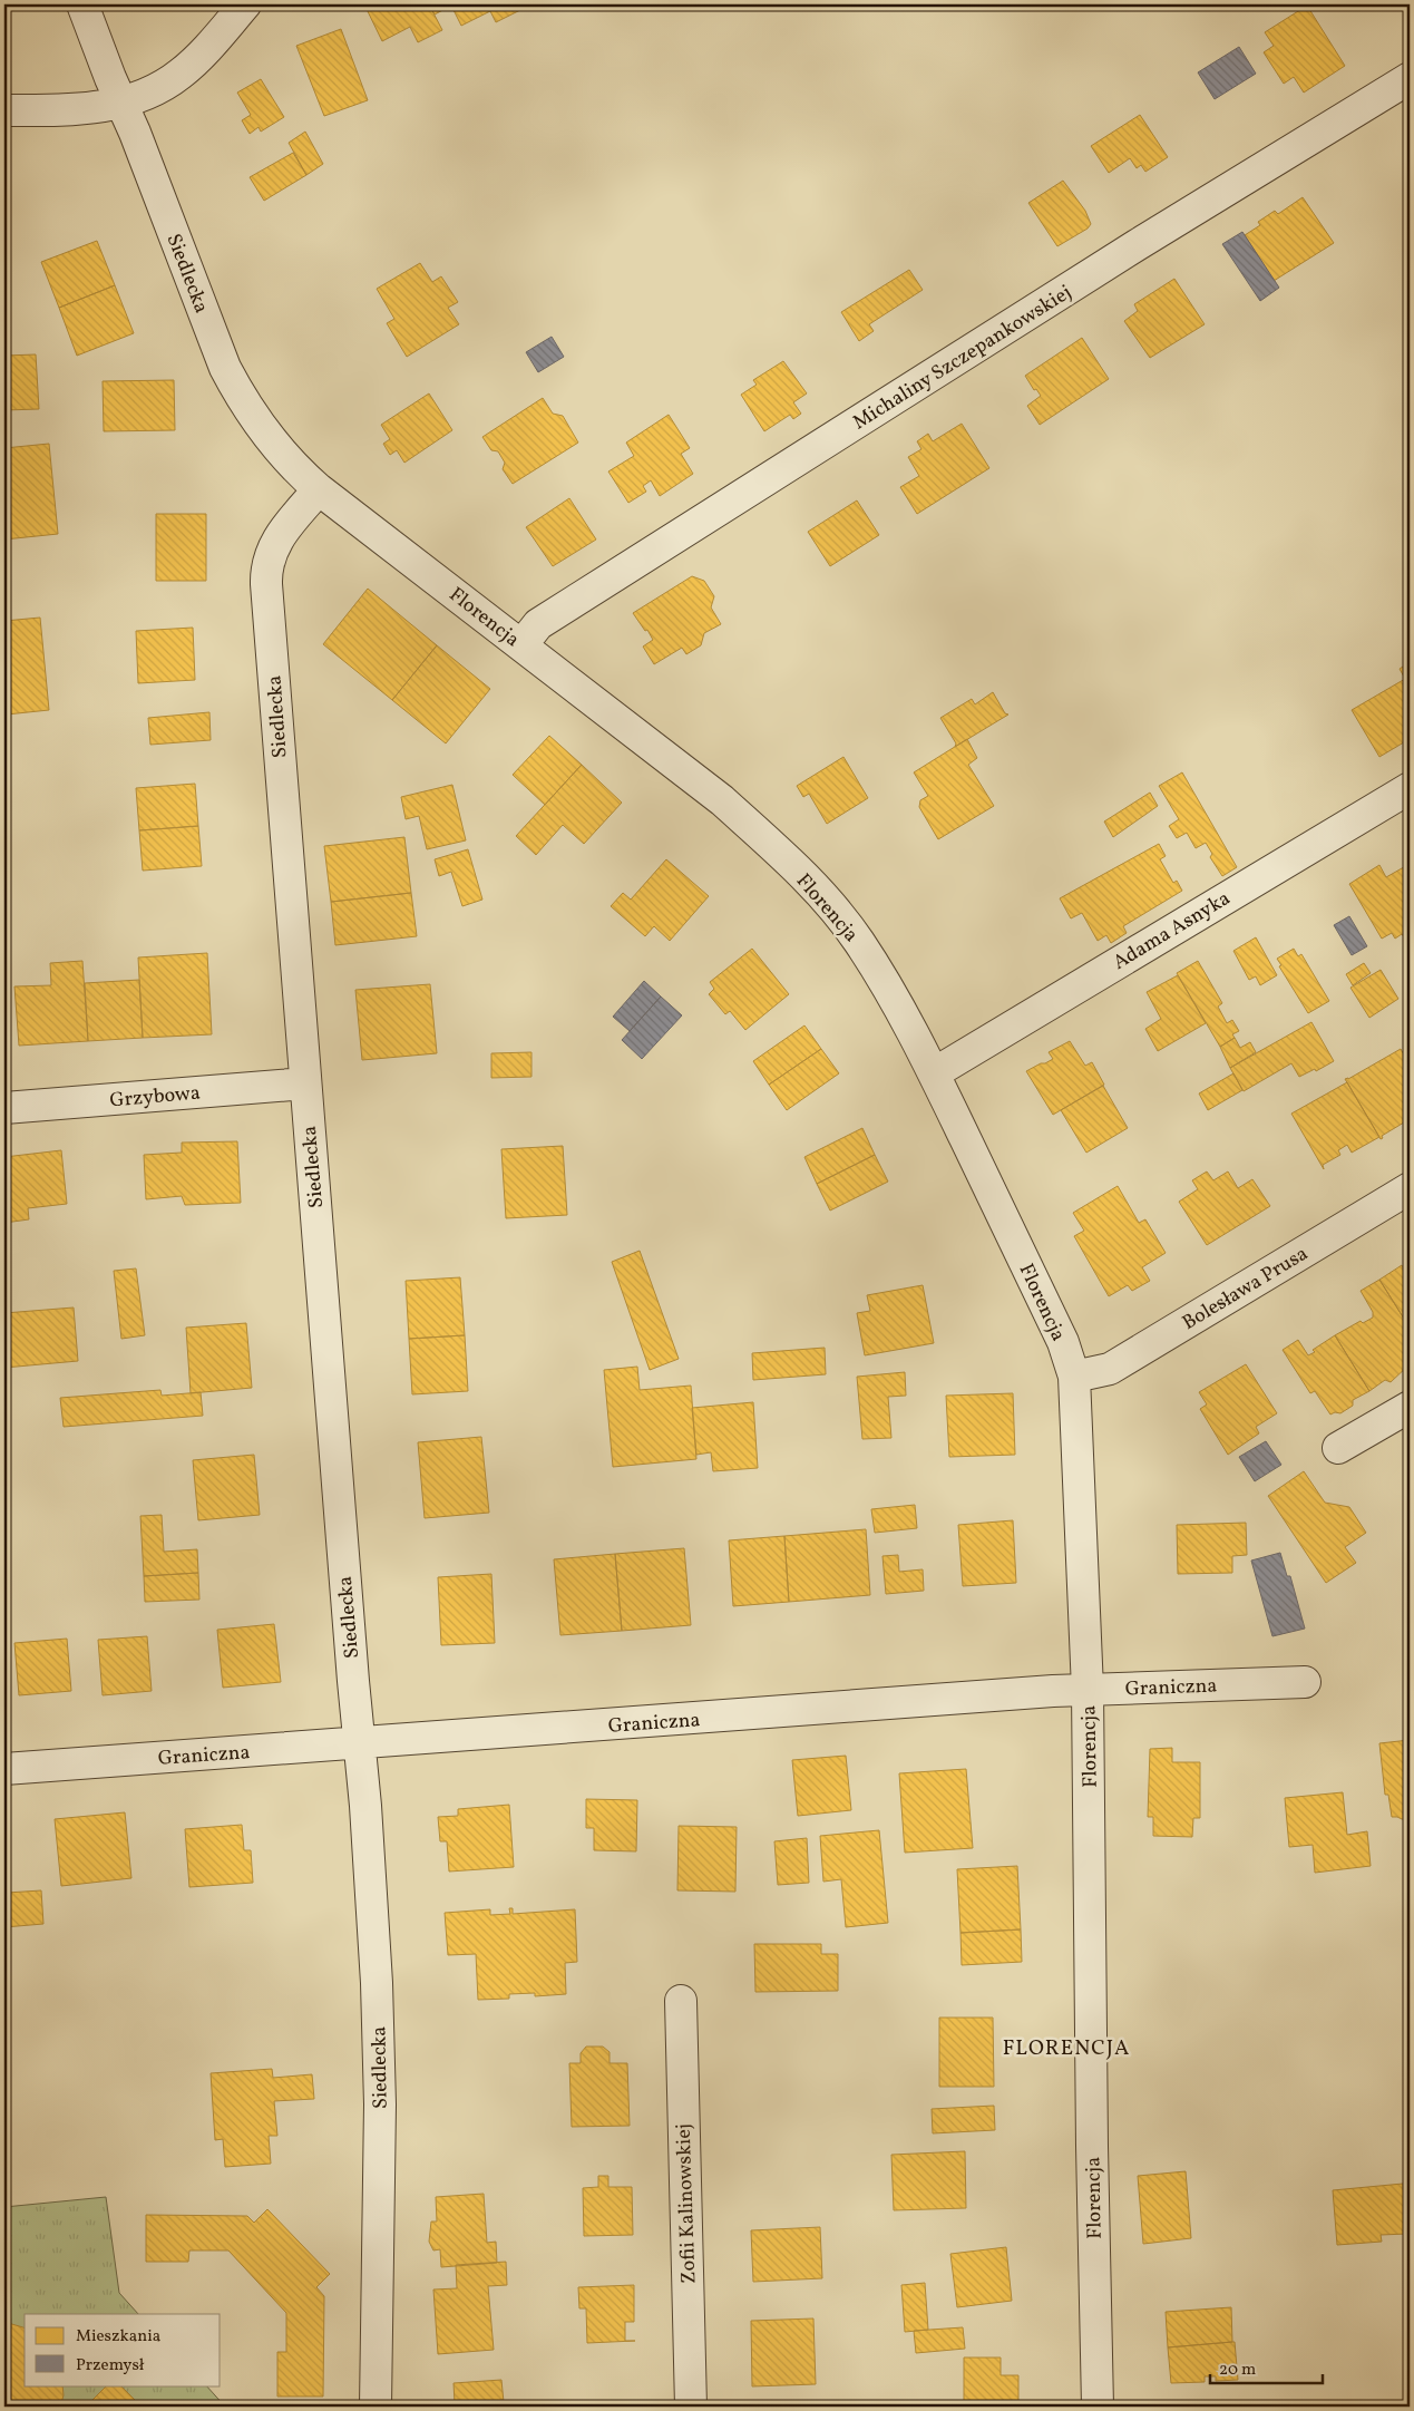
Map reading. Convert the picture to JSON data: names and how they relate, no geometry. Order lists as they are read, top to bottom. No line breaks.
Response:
{"streets":{"street":["Siedlecka","Michaliny Szczepankowskiej","Florencja","Adama Asnyka","Grzybowa","Bolesława Prusa","Graniczna","Zofii Kalinowskiej"]},"crossings":[["Siedlecka","Florencja"],["Siedlecka","Grzybowa"],["Siedlecka","Graniczna"],["Michaliny Szczepankowskiej","Florencja"],["Florencja","Adama Asnyka"],["Florencja","Bolesława Prusa"],["Florencja","Graniczna"]],"districts":["FLORENCJA"],"legend":["Mieszkania","Przemysł"],"scale_bar":"20 m"}
